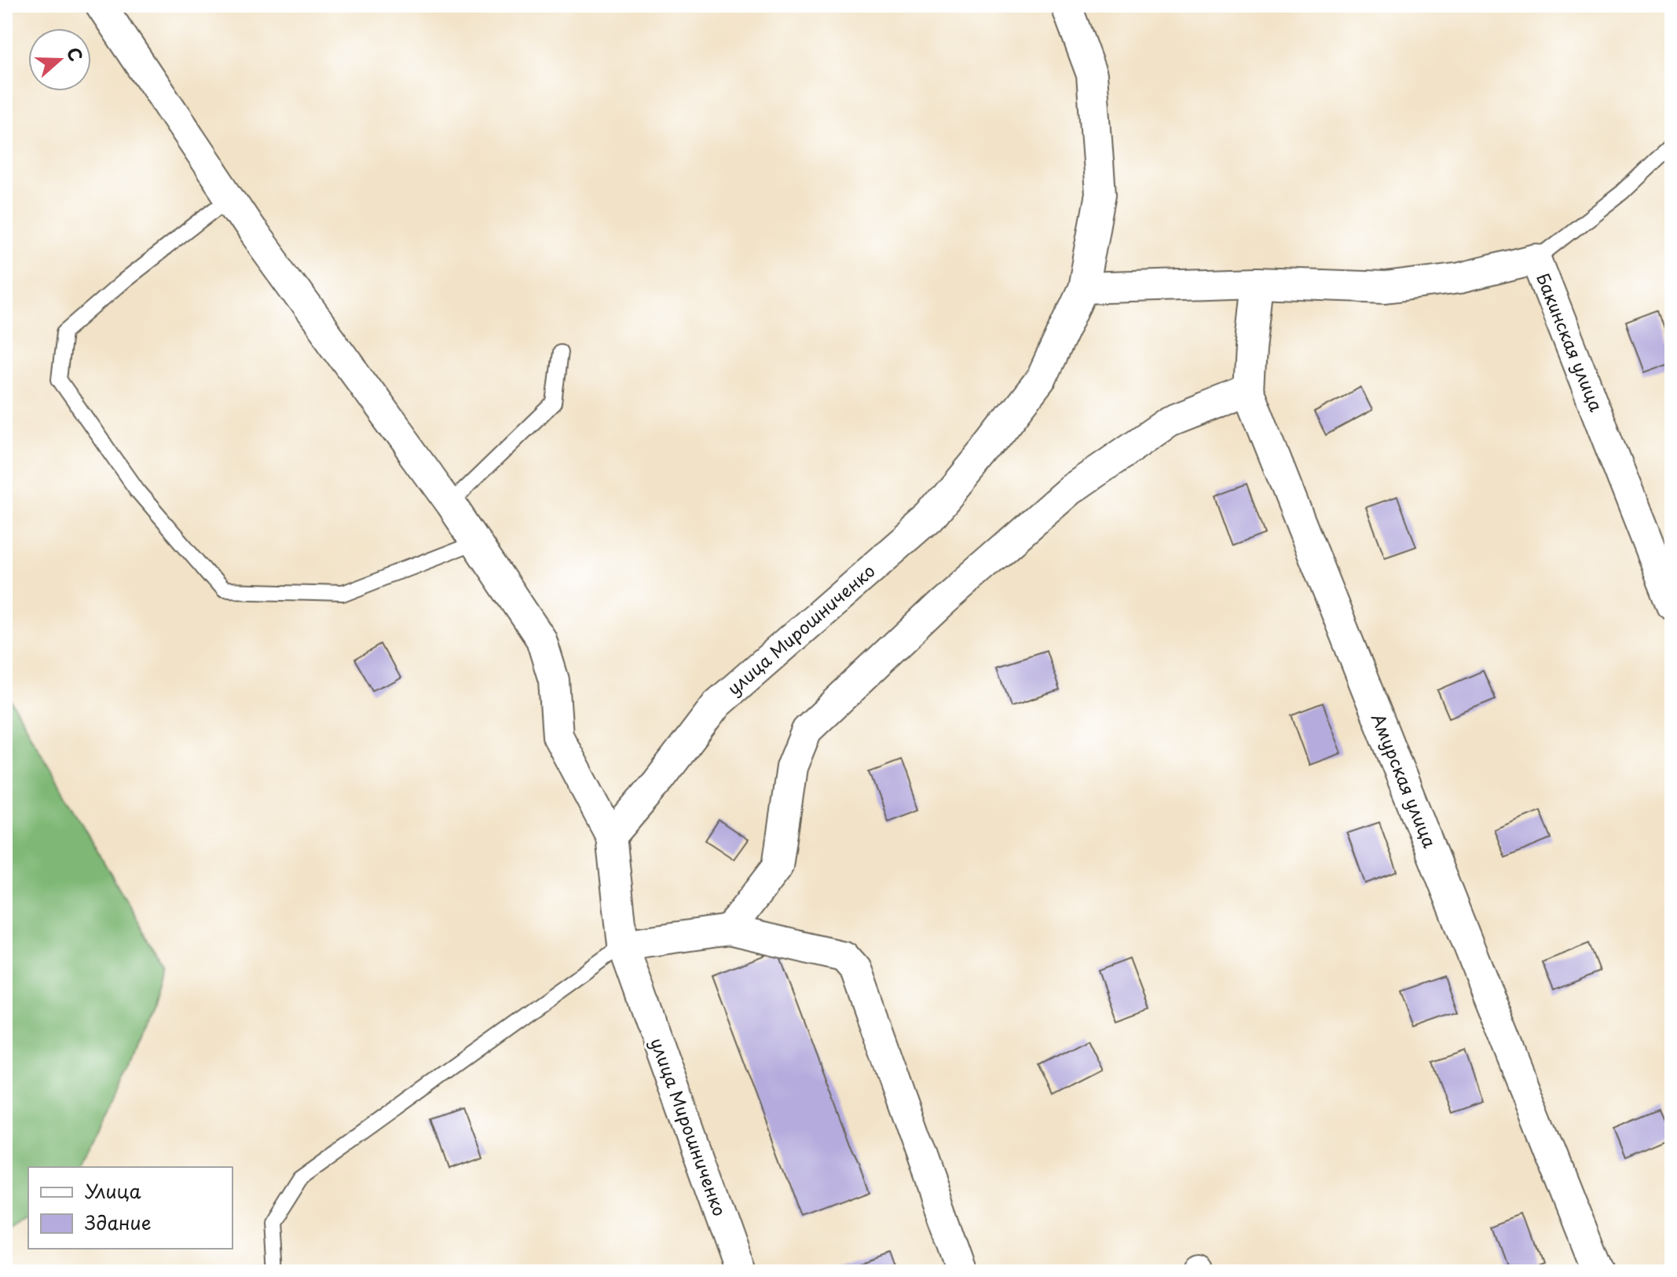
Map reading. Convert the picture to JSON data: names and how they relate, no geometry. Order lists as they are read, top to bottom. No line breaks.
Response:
{"streets":{"street":["Бакинская улица","улица Мирошниченко","Амурская улица"]},"crossings":[["Бакинская улица","улица Мирошниченко"],["Бакинская улица","Амурская улица"]],"legend":["Улица","Здание"],"north":"right"}
